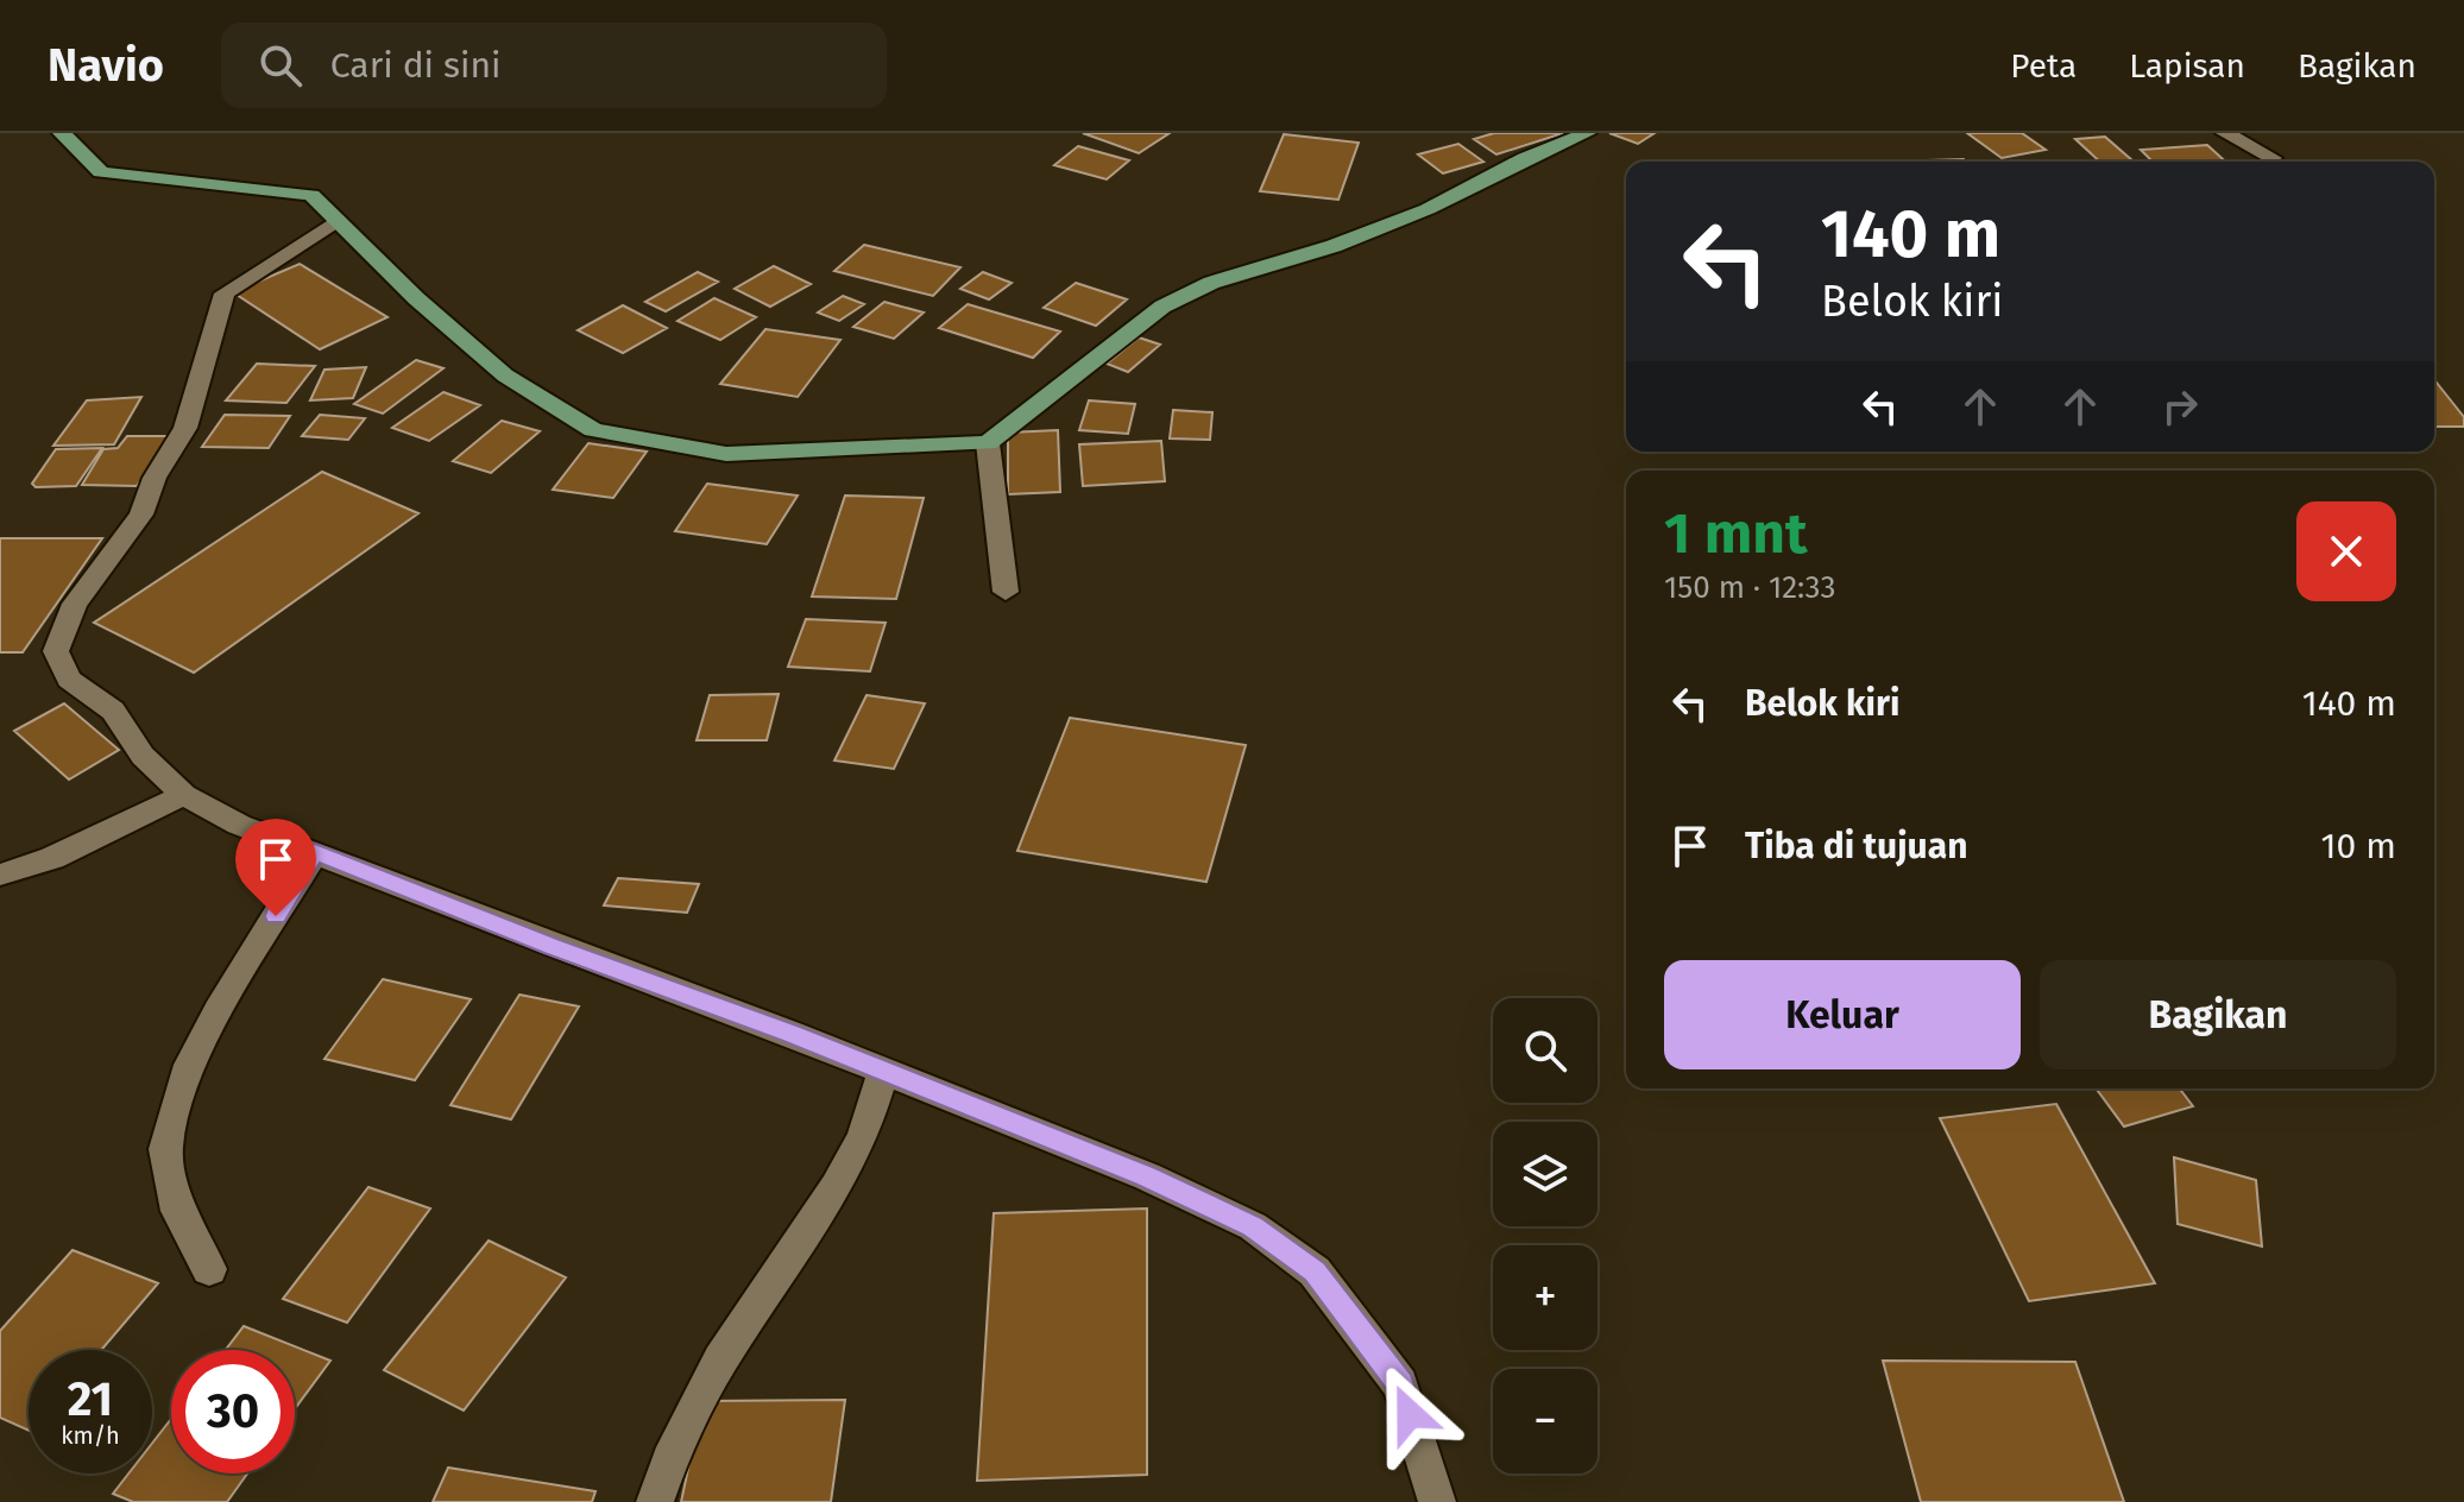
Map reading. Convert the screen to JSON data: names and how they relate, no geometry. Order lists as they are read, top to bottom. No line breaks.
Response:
{"page":{"header":"Navio","search":"Cari di sini","nav":["Peta","Lapisan","Bagikan"],"turn":["140 m","Belok kiri"],"heading":["1 mnt","150 m · 12:33"],"list":[{"name":"Belok kiri","value":"140 m"},{"name":"Tiba di tujuan","value":"10 m"}],"buttons":["Keluar","Bagikan"],"map_buttons":["+","−"],"speed":"21 km/h","limit":"30"}}
